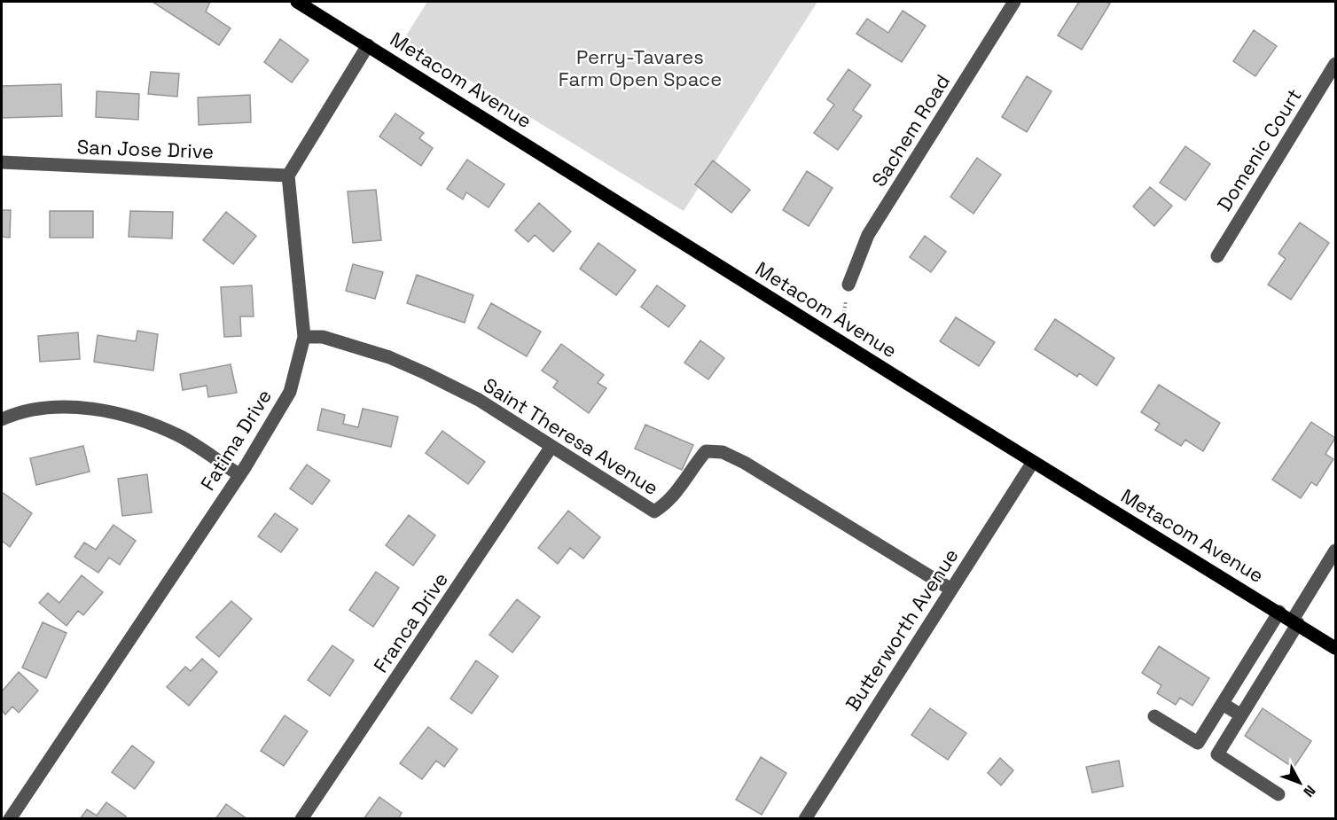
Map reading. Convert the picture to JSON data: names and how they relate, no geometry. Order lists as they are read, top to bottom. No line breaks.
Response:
{"streets":{"main road":["Metacom Avenue"],"street":["Sachem Road","San Jose Drive","Domenic Court","Saint Theresa Avenue","Fatima Drive","Franca Drive","Butterworth Avenue"]},"crossings":[["Metacom Avenue","Butterworth Avenue"],["San Jose Drive","Fatima Drive"],["Saint Theresa Avenue","Fatima Drive"],["Saint Theresa Avenue","Franca Drive"],["Saint Theresa Avenue","Butterworth Avenue"]],"parks":["Perry-Tavares Farm Open Space"],"north":"bottom right"}
